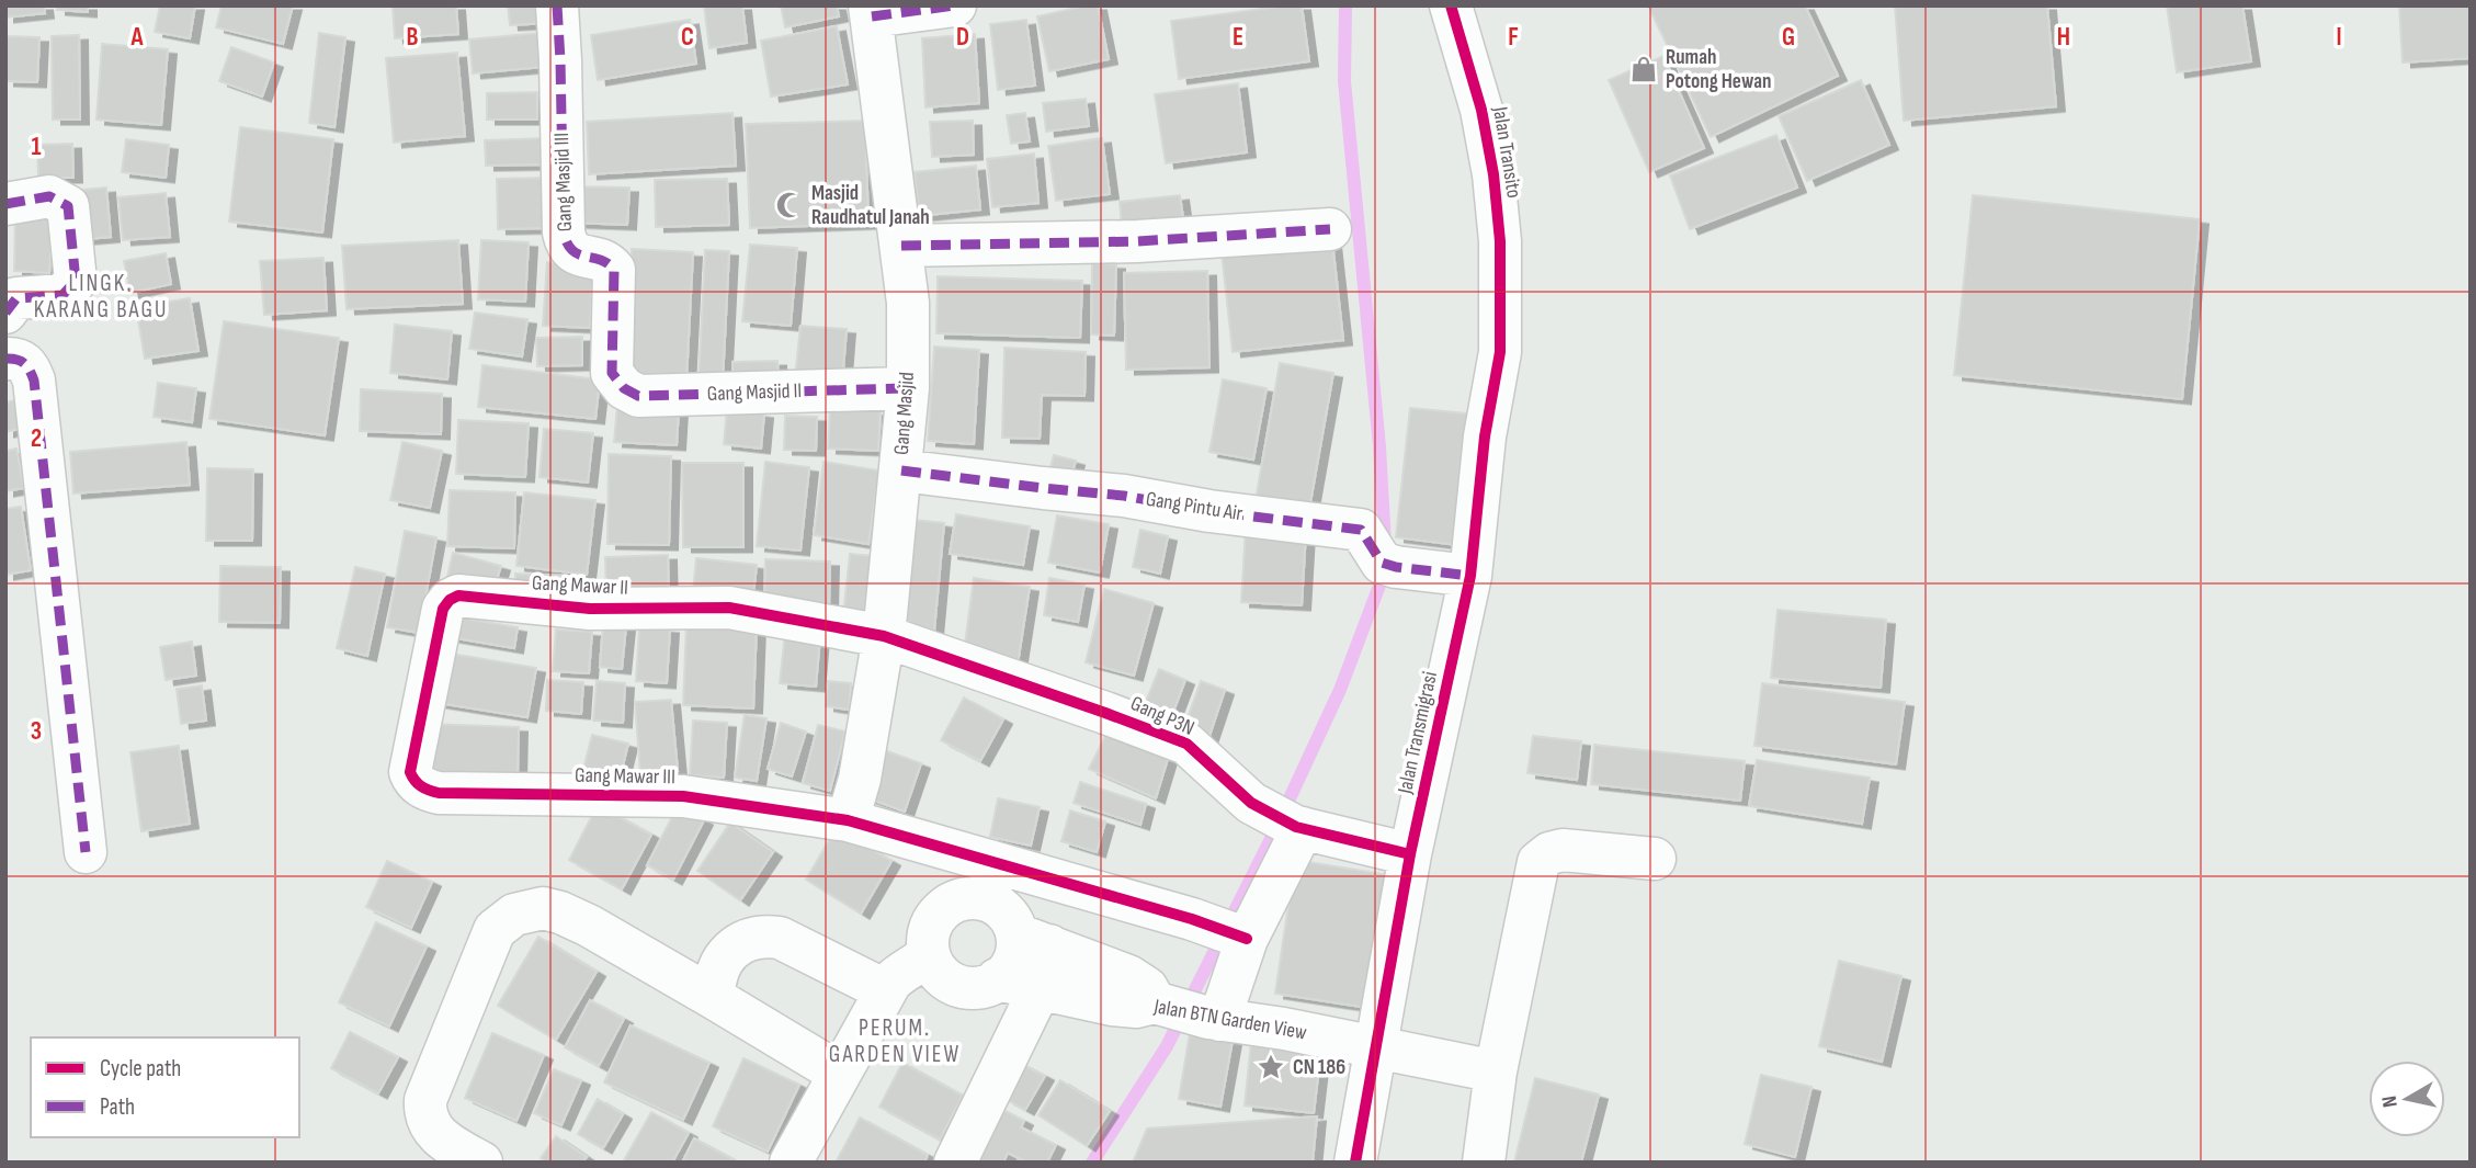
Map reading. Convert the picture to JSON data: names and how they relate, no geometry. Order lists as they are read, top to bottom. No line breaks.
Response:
{"streets":{"street":["Jalan Transito","Gang Masjid III","Gang Masjid II","Gang Masjid","Gang Pintu Air","Gang Mawar II","Gang P3N","Jalan Transmigrasi","Gang Mawar III","Jalan BTN Garden View"]},"crossings":[["Jalan Transito","Jalan Transmigrasi"],["Gang Masjid III","Gang Masjid II"],["Gang Masjid II","Gang Masjid"],["Gang Masjid","Gang Pintu Air"],["Gang Masjid","Gang Mawar II"],["Gang Masjid","Gang P3N"],["Gang Masjid","Gang Mawar III"],["Gang Pintu Air","Jalan Transmigrasi"],["Gang Mawar II","Gang P3N"],["Gang Mawar II","Gang Mawar III"],["Gang P3N","Jalan Transmigrasi"],["Jalan Transmigrasi","Jalan BTN Garden View"]],"districts":["LINGK. KARANG BAGU","PERUM. GARDEN VIEW"],"places":{"shop":["Rumah Potong Hewan"],"mosque":["Masjid Raudhatul Janah"],"place":["CN 186"]},"legend":["Cycle path","Path"],"north":"left","grid":{"columns":["A","B","C","D","E","F","G","H","I"],"rows":["1","2","3"]}}
